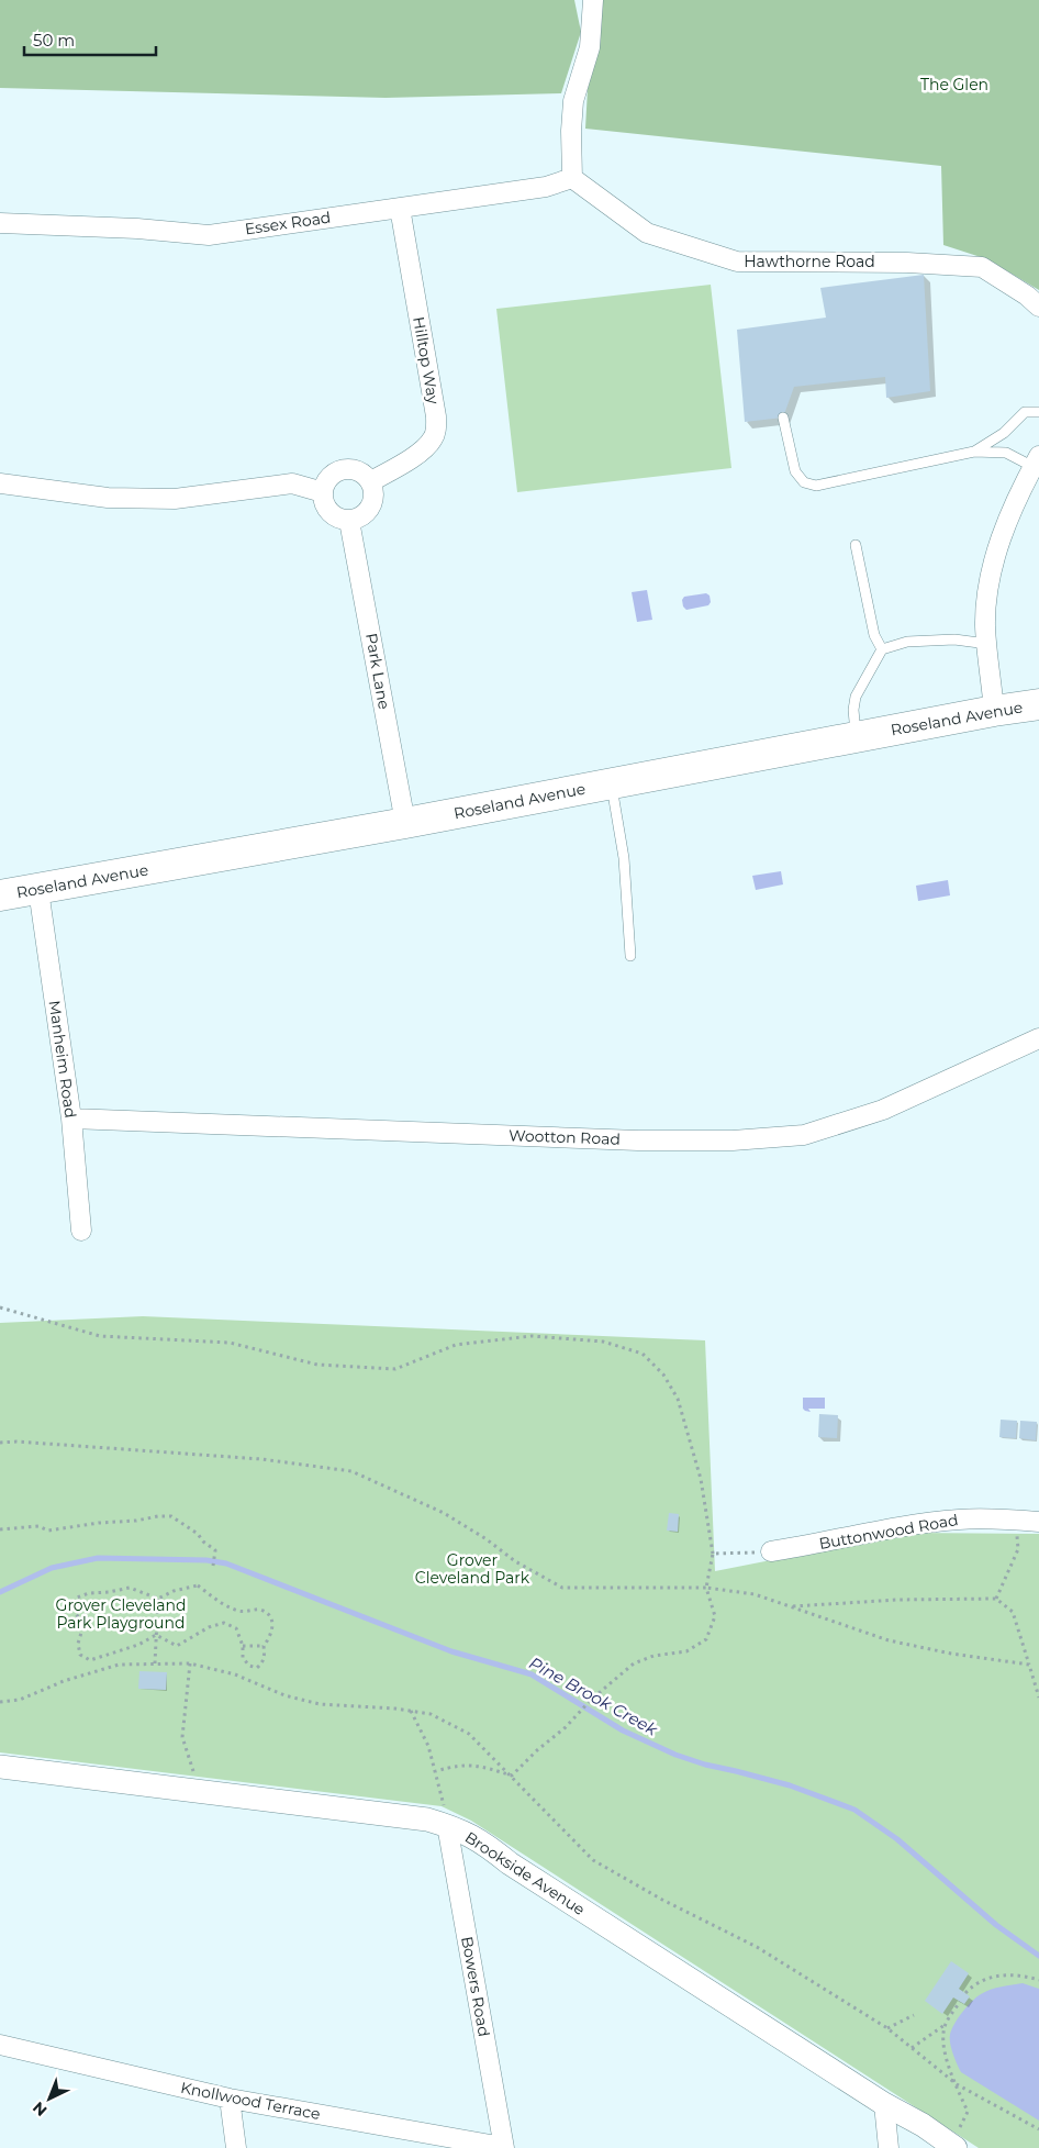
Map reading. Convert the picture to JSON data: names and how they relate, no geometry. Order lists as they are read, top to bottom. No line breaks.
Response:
{"streets":{"main road":["Roseland Avenue"],"street":["Essex Road","Hawthorne Road","Hilltop Way","Park Lane","Manheim Road","Wootton Road","Buttonwood Road","Brookside Avenue","Bowers Road","Knollwood Terrace"]},"crossings":[["Essex Road","Hawthorne Road"],["Essex Road","Hilltop Way"],["Hilltop Way","Park Lane"],["Park Lane","Roseland Avenue"],["Roseland Avenue","Manheim Road"],["Manheim Road","Wootton Road"],["Brookside Avenue","Bowers Road"],["Bowers Road","Knollwood Terrace"]],"water":["Pine Brook Creek"],"parks":["The Glen","Grover Cleveland Park","Grover Cleveland Park Playground"],"scale_bar":"50 m","north":"bottom left"}
